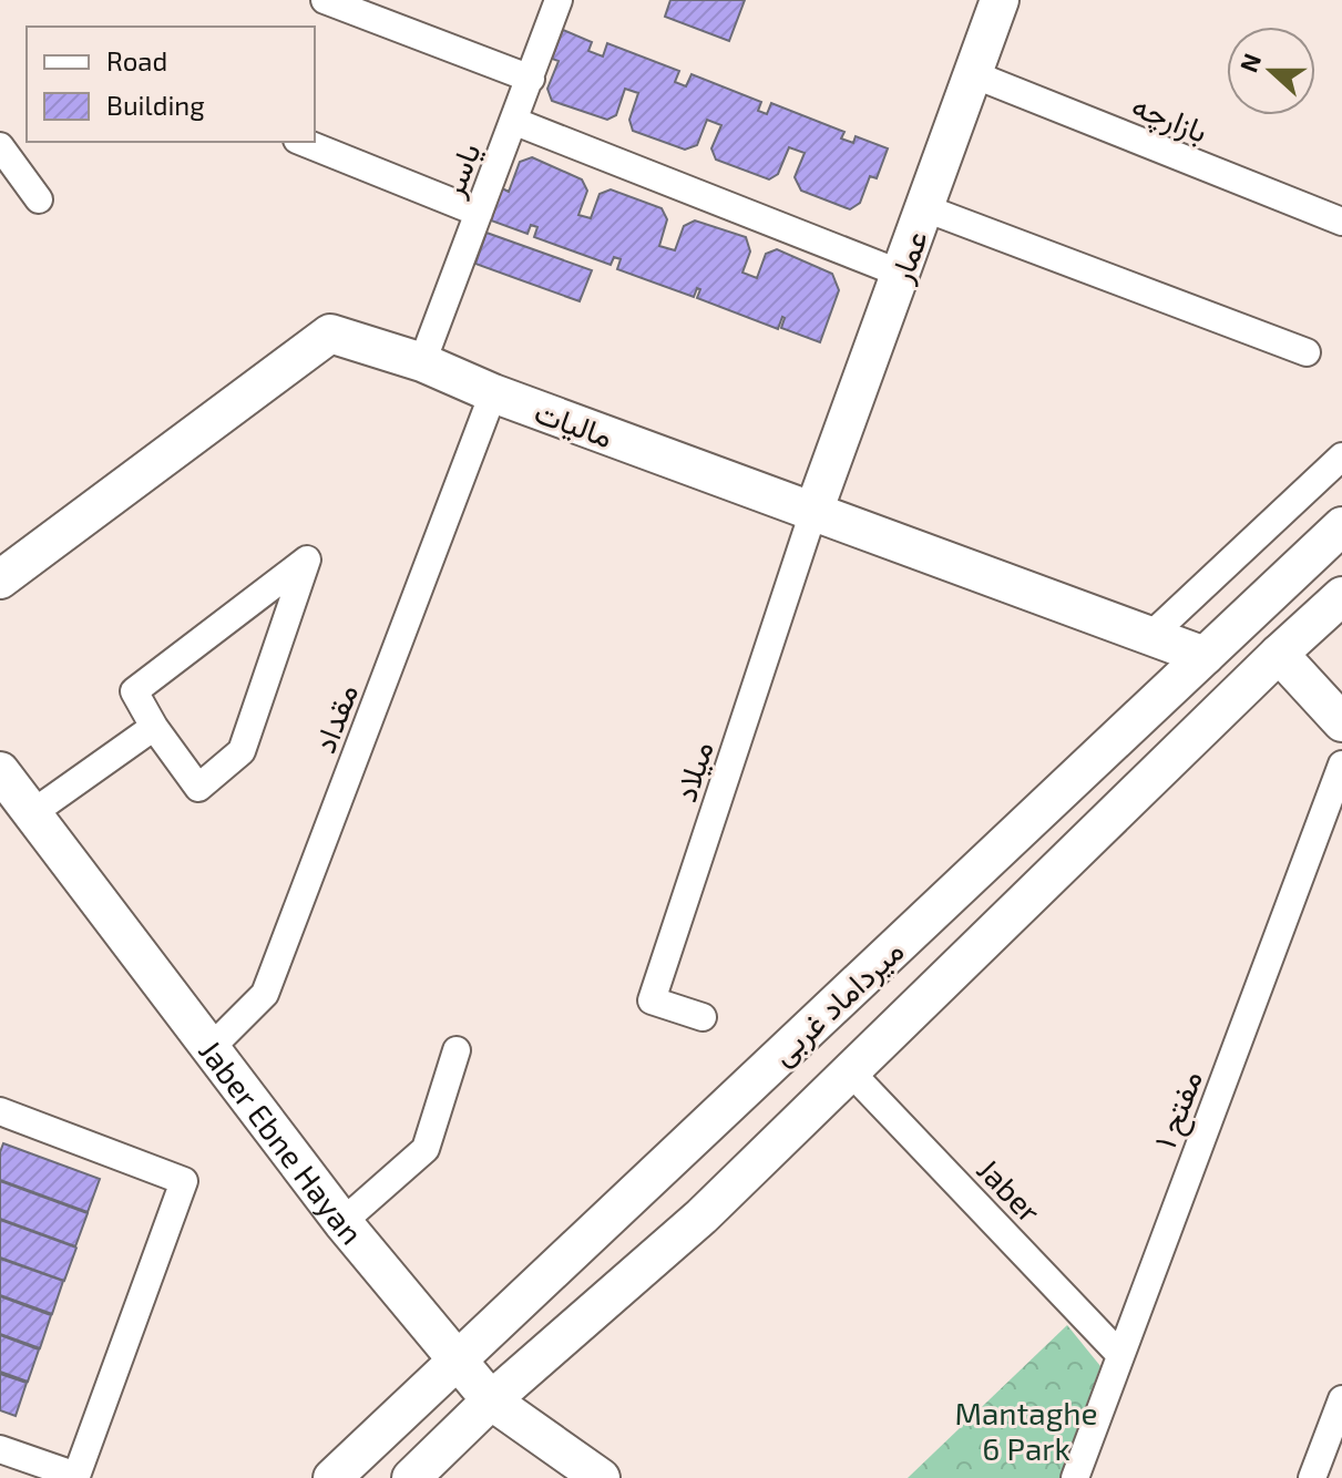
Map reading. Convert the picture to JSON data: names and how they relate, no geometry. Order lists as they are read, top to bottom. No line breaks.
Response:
{"streets":{"street":["بازارچه","یاسر","عمار","مالیات","مقداد","میلاد","میرداماد غربی","مفتح ۱","Jaber Ebne Hayan","Jaber"]},"crossings":[["بازارچه","عمار"],["یاسر","مالیات"],["عمار","مالیات"],["عمار","میلاد"],["مالیات","مقداد"],["مالیات","میلاد"],["مالیات","میرداماد غربی"],["مقداد","Jaber Ebne Hayan"],["میرداماد غربی","Jaber Ebne Hayan"],["میرداماد غربی","Jaber"],["مفتح ۱","Jaber"]],"parks":["Mantaghe 6 Park"],"legend":["Road","Building"],"north":"left"}
